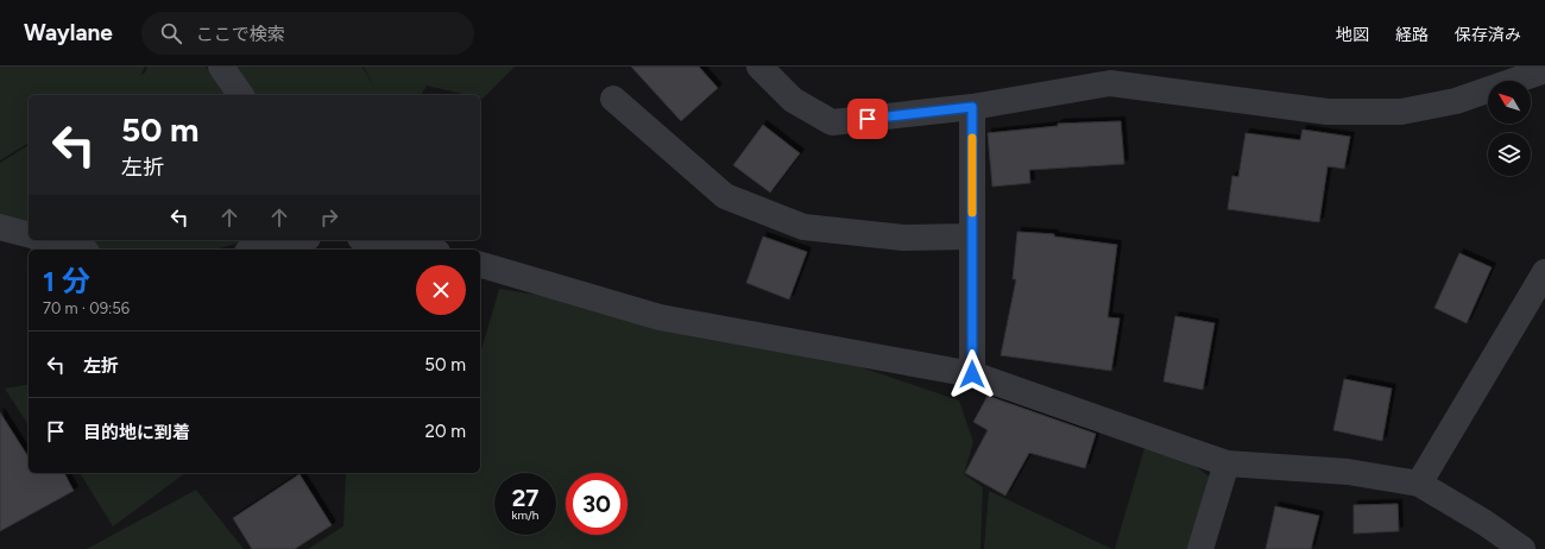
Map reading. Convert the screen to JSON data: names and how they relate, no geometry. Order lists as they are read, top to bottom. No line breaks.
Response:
{"north":"top left","page":{"header":"Waylane","search":"ここで検索","nav":["地図","経路","保存済み"],"turn":["50 m","左折"],"heading":["1 分","70 m · 09:56"],"list":[{"name":"左折","value":"50 m"},{"name":"目的地に到着","value":"20 m"}],"speed":"27 km/h","limit":"30"}}
